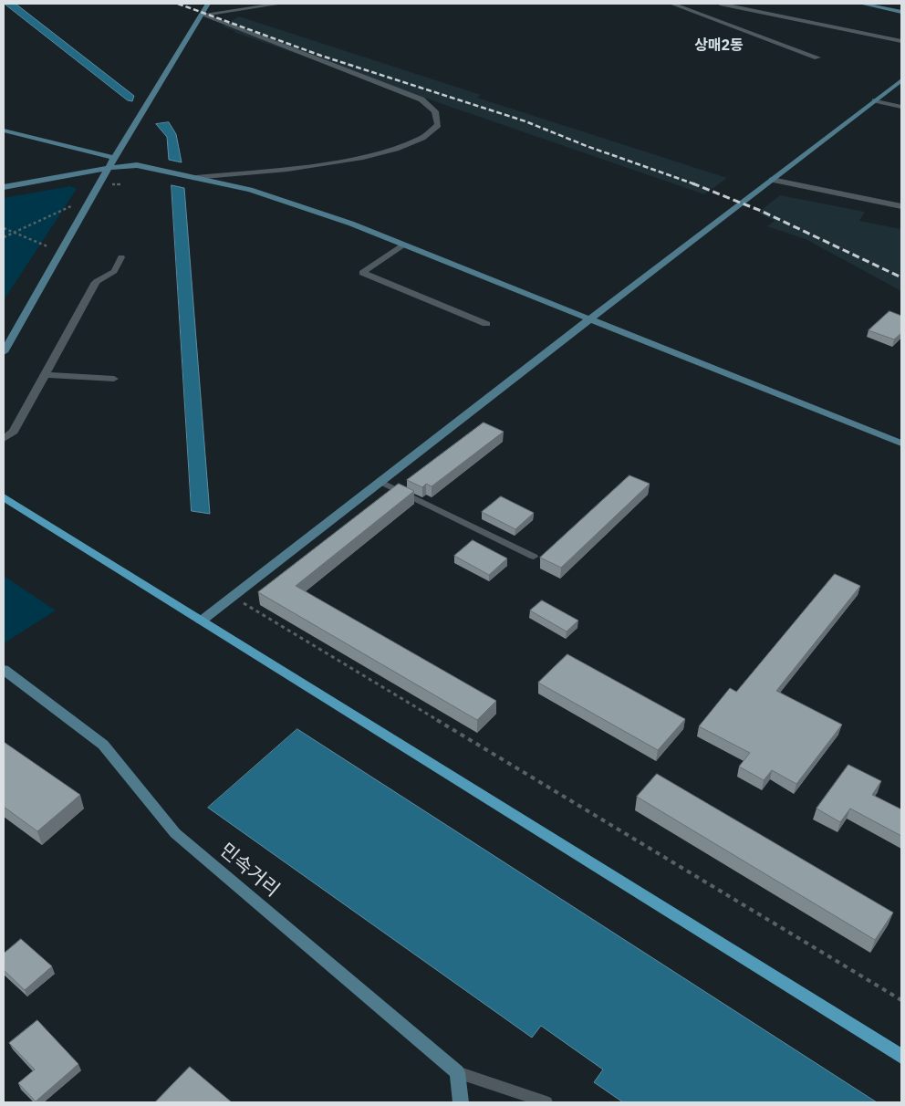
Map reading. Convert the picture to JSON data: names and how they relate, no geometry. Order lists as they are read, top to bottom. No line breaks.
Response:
{"streets":{"street":["민속거리"]},"districts":["상매2동"]}
